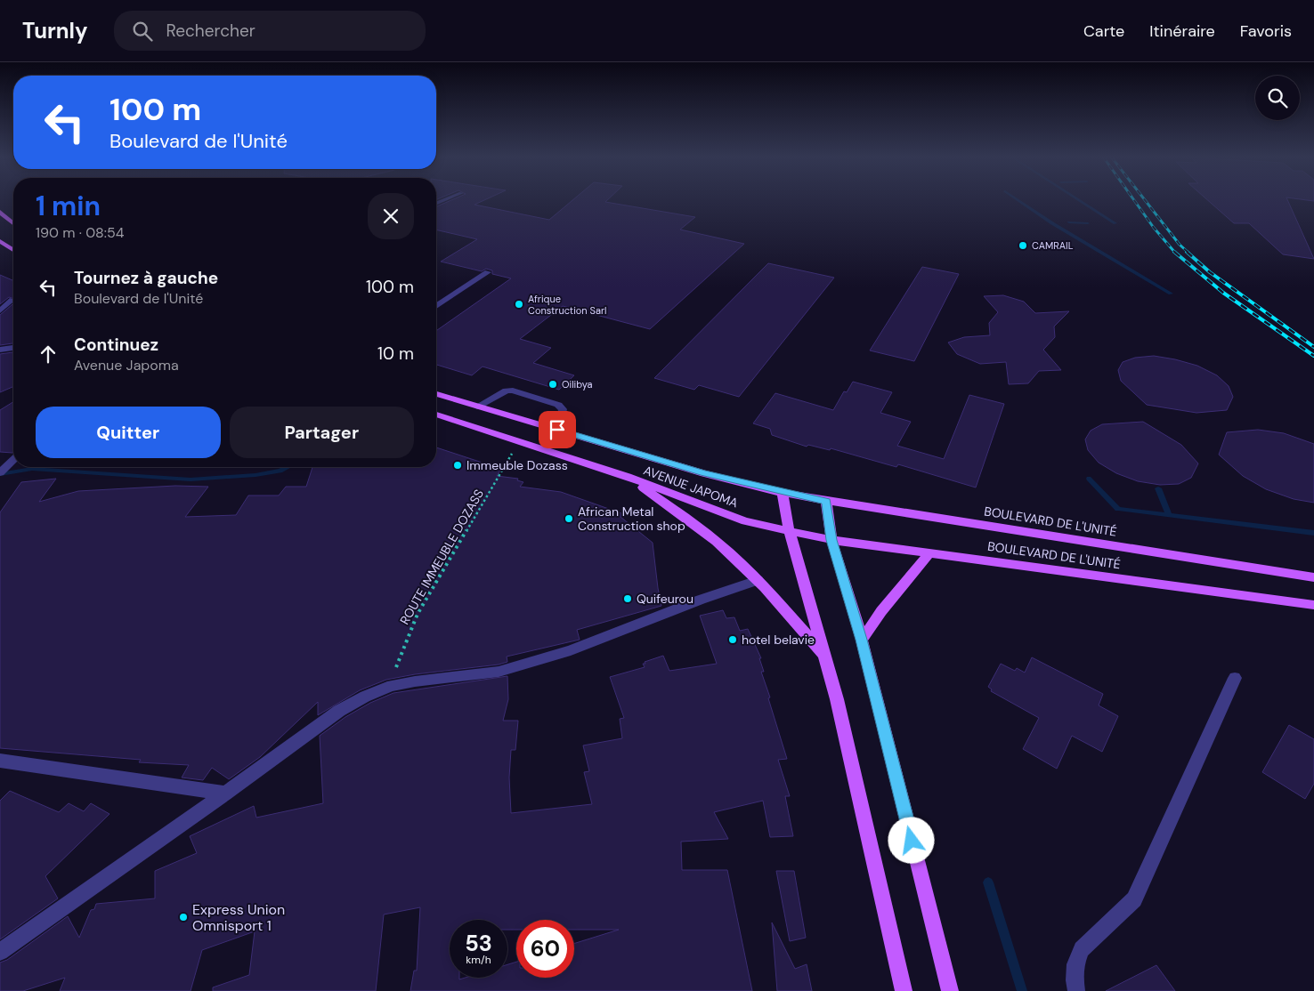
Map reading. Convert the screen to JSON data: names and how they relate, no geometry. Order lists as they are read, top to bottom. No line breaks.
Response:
{"streets":{"main road":["AVENUE JAPOMA","BOULEVARD DE L'UNITÉ"],"path":["ROUTE IMMEUBLE DOZASS"]},"crossings":[["AVENUE JAPOMA","BOULEVARD DE L'UNITÉ"],["AVENUE JAPOMA","ROUTE IMMEUBLE DOZASS"]],"places":["CAMRAIL","Afrique Construction Sarl","Oilibya","Immeuble Dozass","African Metal Construction shop","Quifeurou","hotel belavie","Express Union Omnisport 1"],"page":{"header":"Turnly","search":"Rechercher","nav":["Carte","Itinéraire","Favoris"],"turn":["100 m","Boulevard de l'Unité"],"heading":["1 min","190 m · 08:54"],"list":[{"name":"Tournez à gauche","note":"Boulevard de l'Unité","value":"100 m"},{"name":"Continuez","note":"Avenue Japoma","value":"10 m"}],"buttons":["Quitter","Partager"],"speed":"53 km/h","limit":"60"}}
